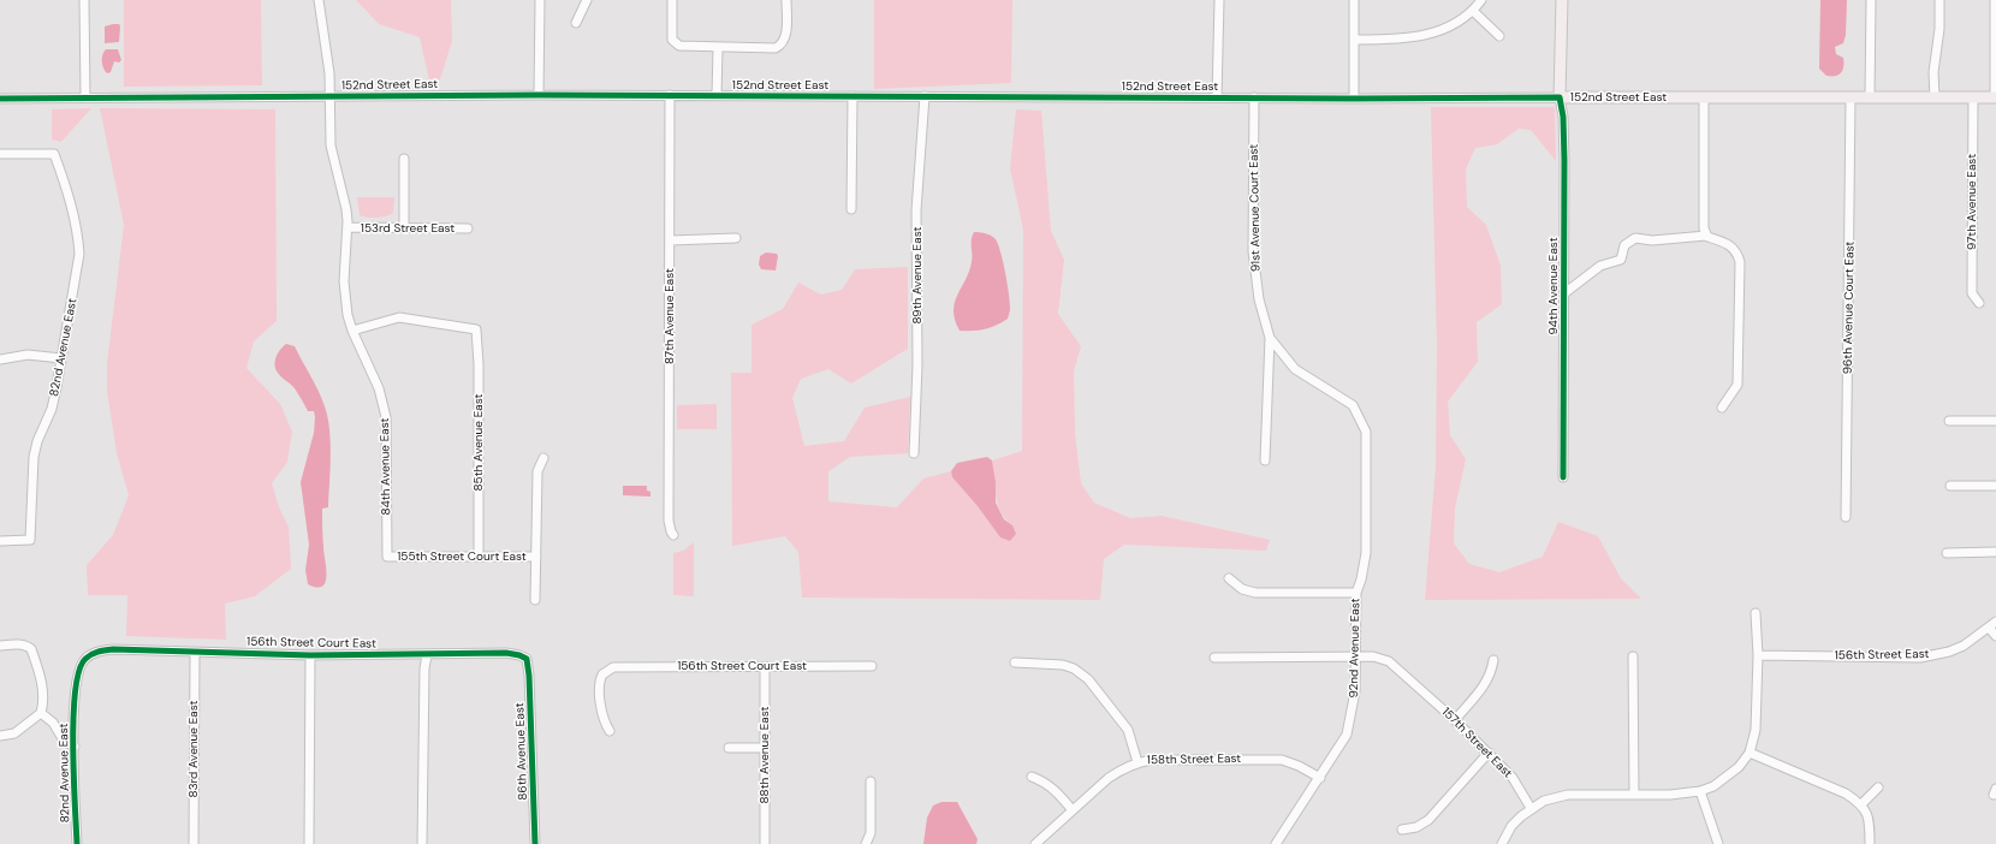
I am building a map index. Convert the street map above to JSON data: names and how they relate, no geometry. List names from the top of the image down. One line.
{"streets":{"main road":["152nd Street East","94th Avenue East"],"street":["97th Avenue East","91st Avenue Court East","153rd Street East","89th Avenue East","96th Avenue Court East","87th Avenue East","82nd Avenue East","85th Avenue East","84th Avenue East","155th Street Court East","156th Street Court East","92nd Avenue East","156th Street East","157th Street East","83rd Avenue East","86th Avenue East","88th Avenue East","158th Street East"]},"crossings":[["152nd Street East","97th Avenue East"],["152nd Street East","91st Avenue Court East"],["152nd Street East","89th Avenue East"],["152nd Street East","94th Avenue East"],["152nd Street East","96th Avenue Court East"],["152nd Street East","87th Avenue East"],["152nd Street East","84th Avenue East"],["91st Avenue Court East","92nd Avenue East"],["153rd Street East","84th Avenue East"],["82nd Avenue East","156th Street Court East"],["85th Avenue East","84th Avenue East"],["85th Avenue East","155th Street Court East"],["84th Avenue East","155th Street Court East"],["156th Street Court East","83rd Avenue East"],["156th Street Court East","86th Avenue East"],["156th Street Court East","88th Avenue East"],["92nd Avenue East","157th Street East"],["92nd Avenue East","158th Street East"]]}
